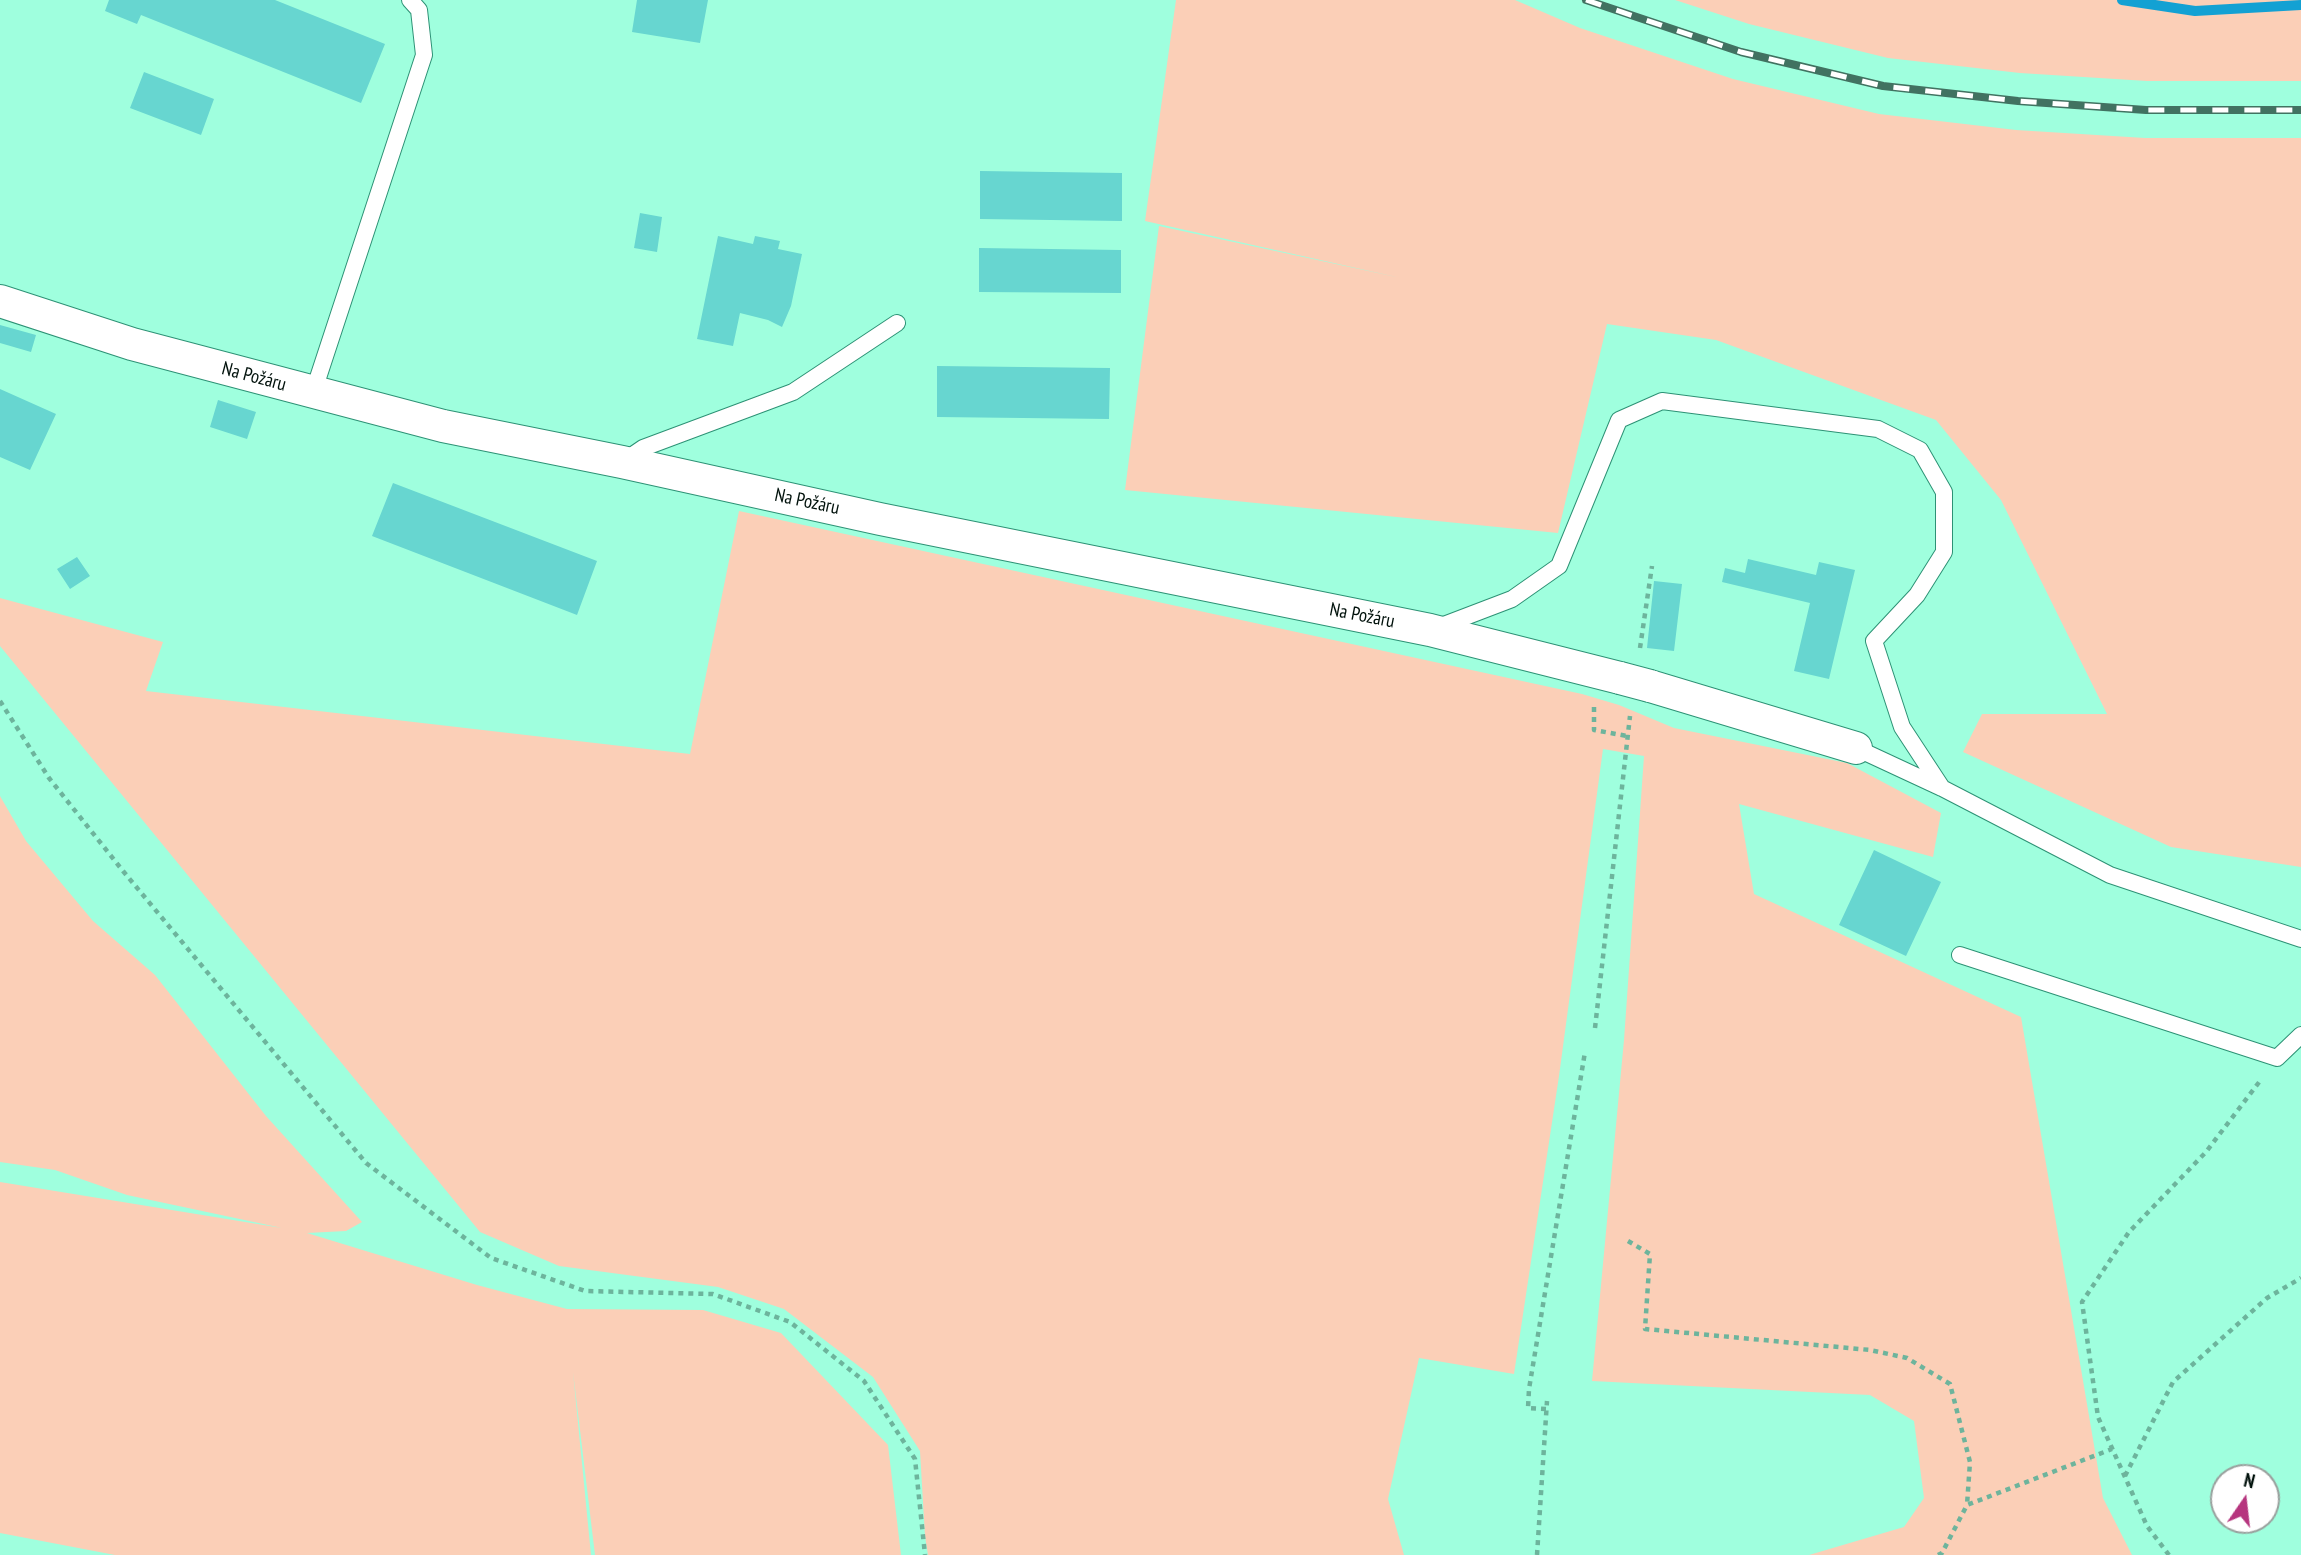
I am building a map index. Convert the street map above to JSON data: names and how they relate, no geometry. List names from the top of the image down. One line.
{"streets":{"street":["Na Požáru"]},"north":"top"}
